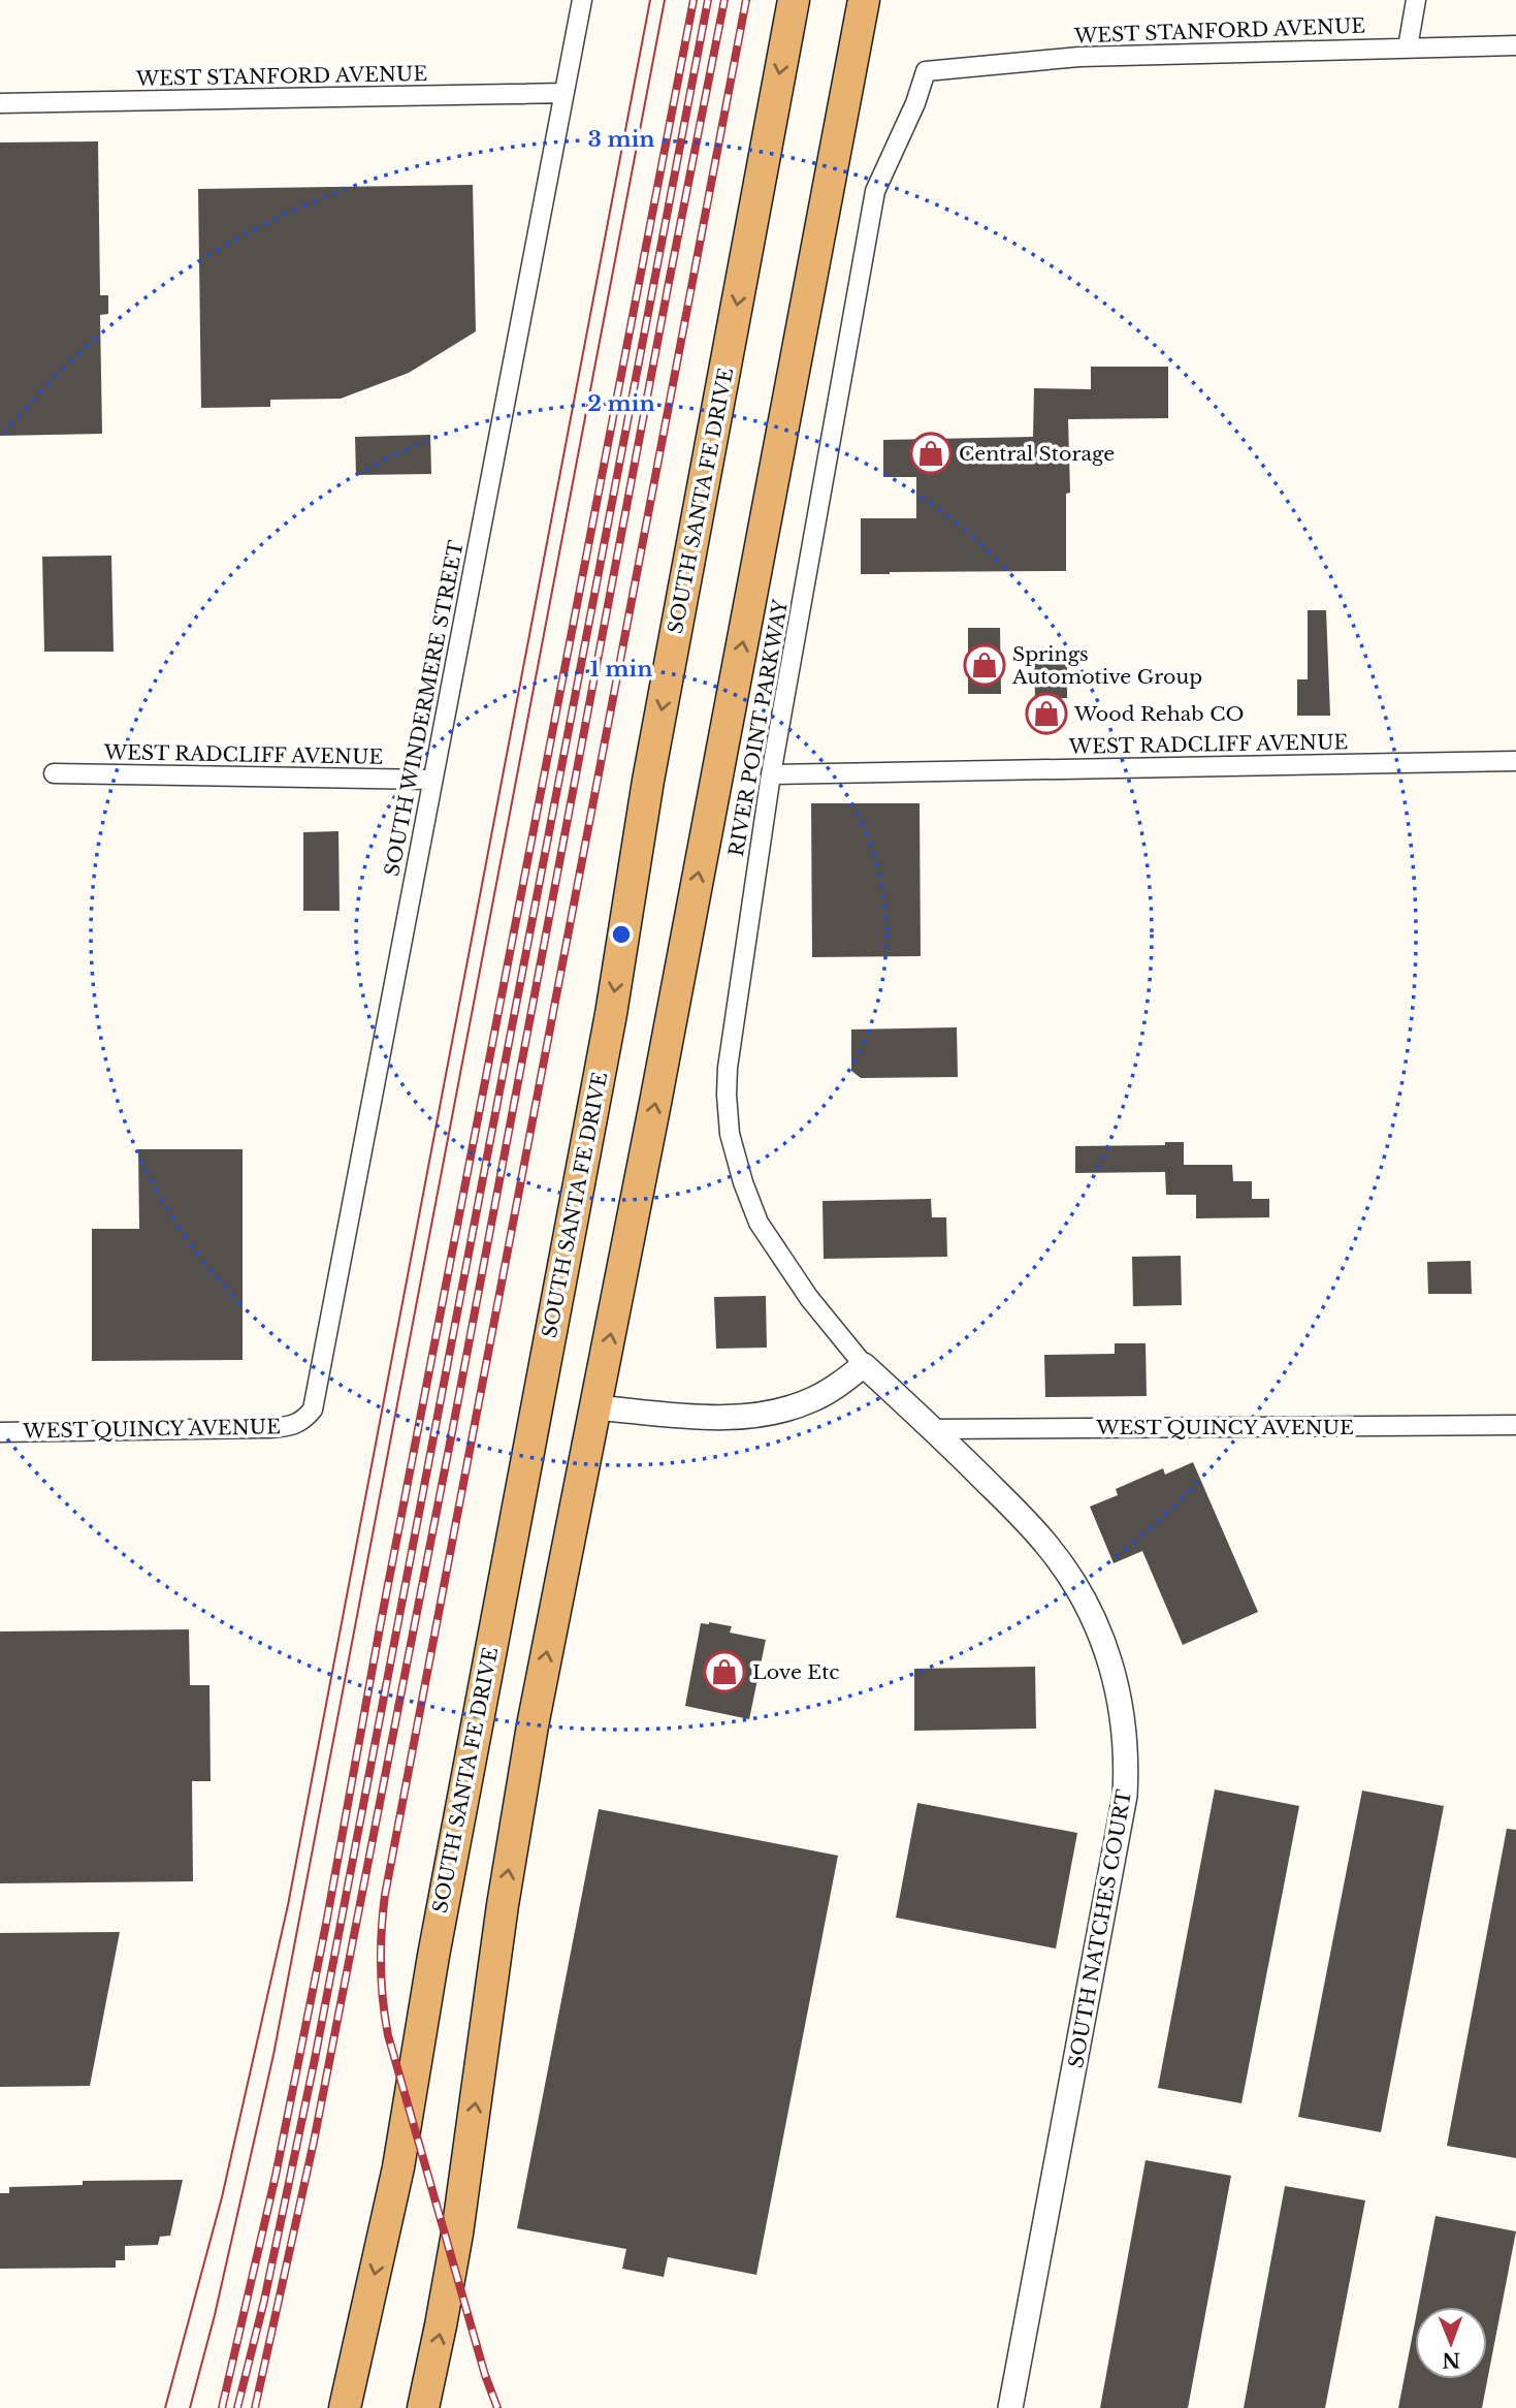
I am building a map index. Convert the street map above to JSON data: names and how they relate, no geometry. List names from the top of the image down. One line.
{"streets":{"highway":["SOUTH SANTA FE DRIVE"],"street":["WEST STANFORD AVENUE","SOUTH WINDERMERE STREET","RIVER POINT PARKWAY","WEST RADCLIFF AVENUE","WEST QUINCY AVENUE","SOUTH NATCHES COURT"]},"crossings":[["WEST STANFORD AVENUE","SOUTH WINDERMERE STREET"],["WEST STANFORD AVENUE","RIVER POINT PARKWAY"],["SOUTH WINDERMERE STREET","WEST RADCLIFF AVENUE"],["SOUTH WINDERMERE STREET","WEST QUINCY AVENUE"],["RIVER POINT PARKWAY","WEST RADCLIFF AVENUE"],["RIVER POINT PARKWAY","SOUTH NATCHES COURT"],["WEST QUINCY AVENUE","SOUTH NATCHES COURT"]],"places":{"shop":["Central Storage","Springs Automotive Group","Wood Rehab CO","Love Etc"]},"north":"bottom","rings":["3 min","2 min","1 min"]}
